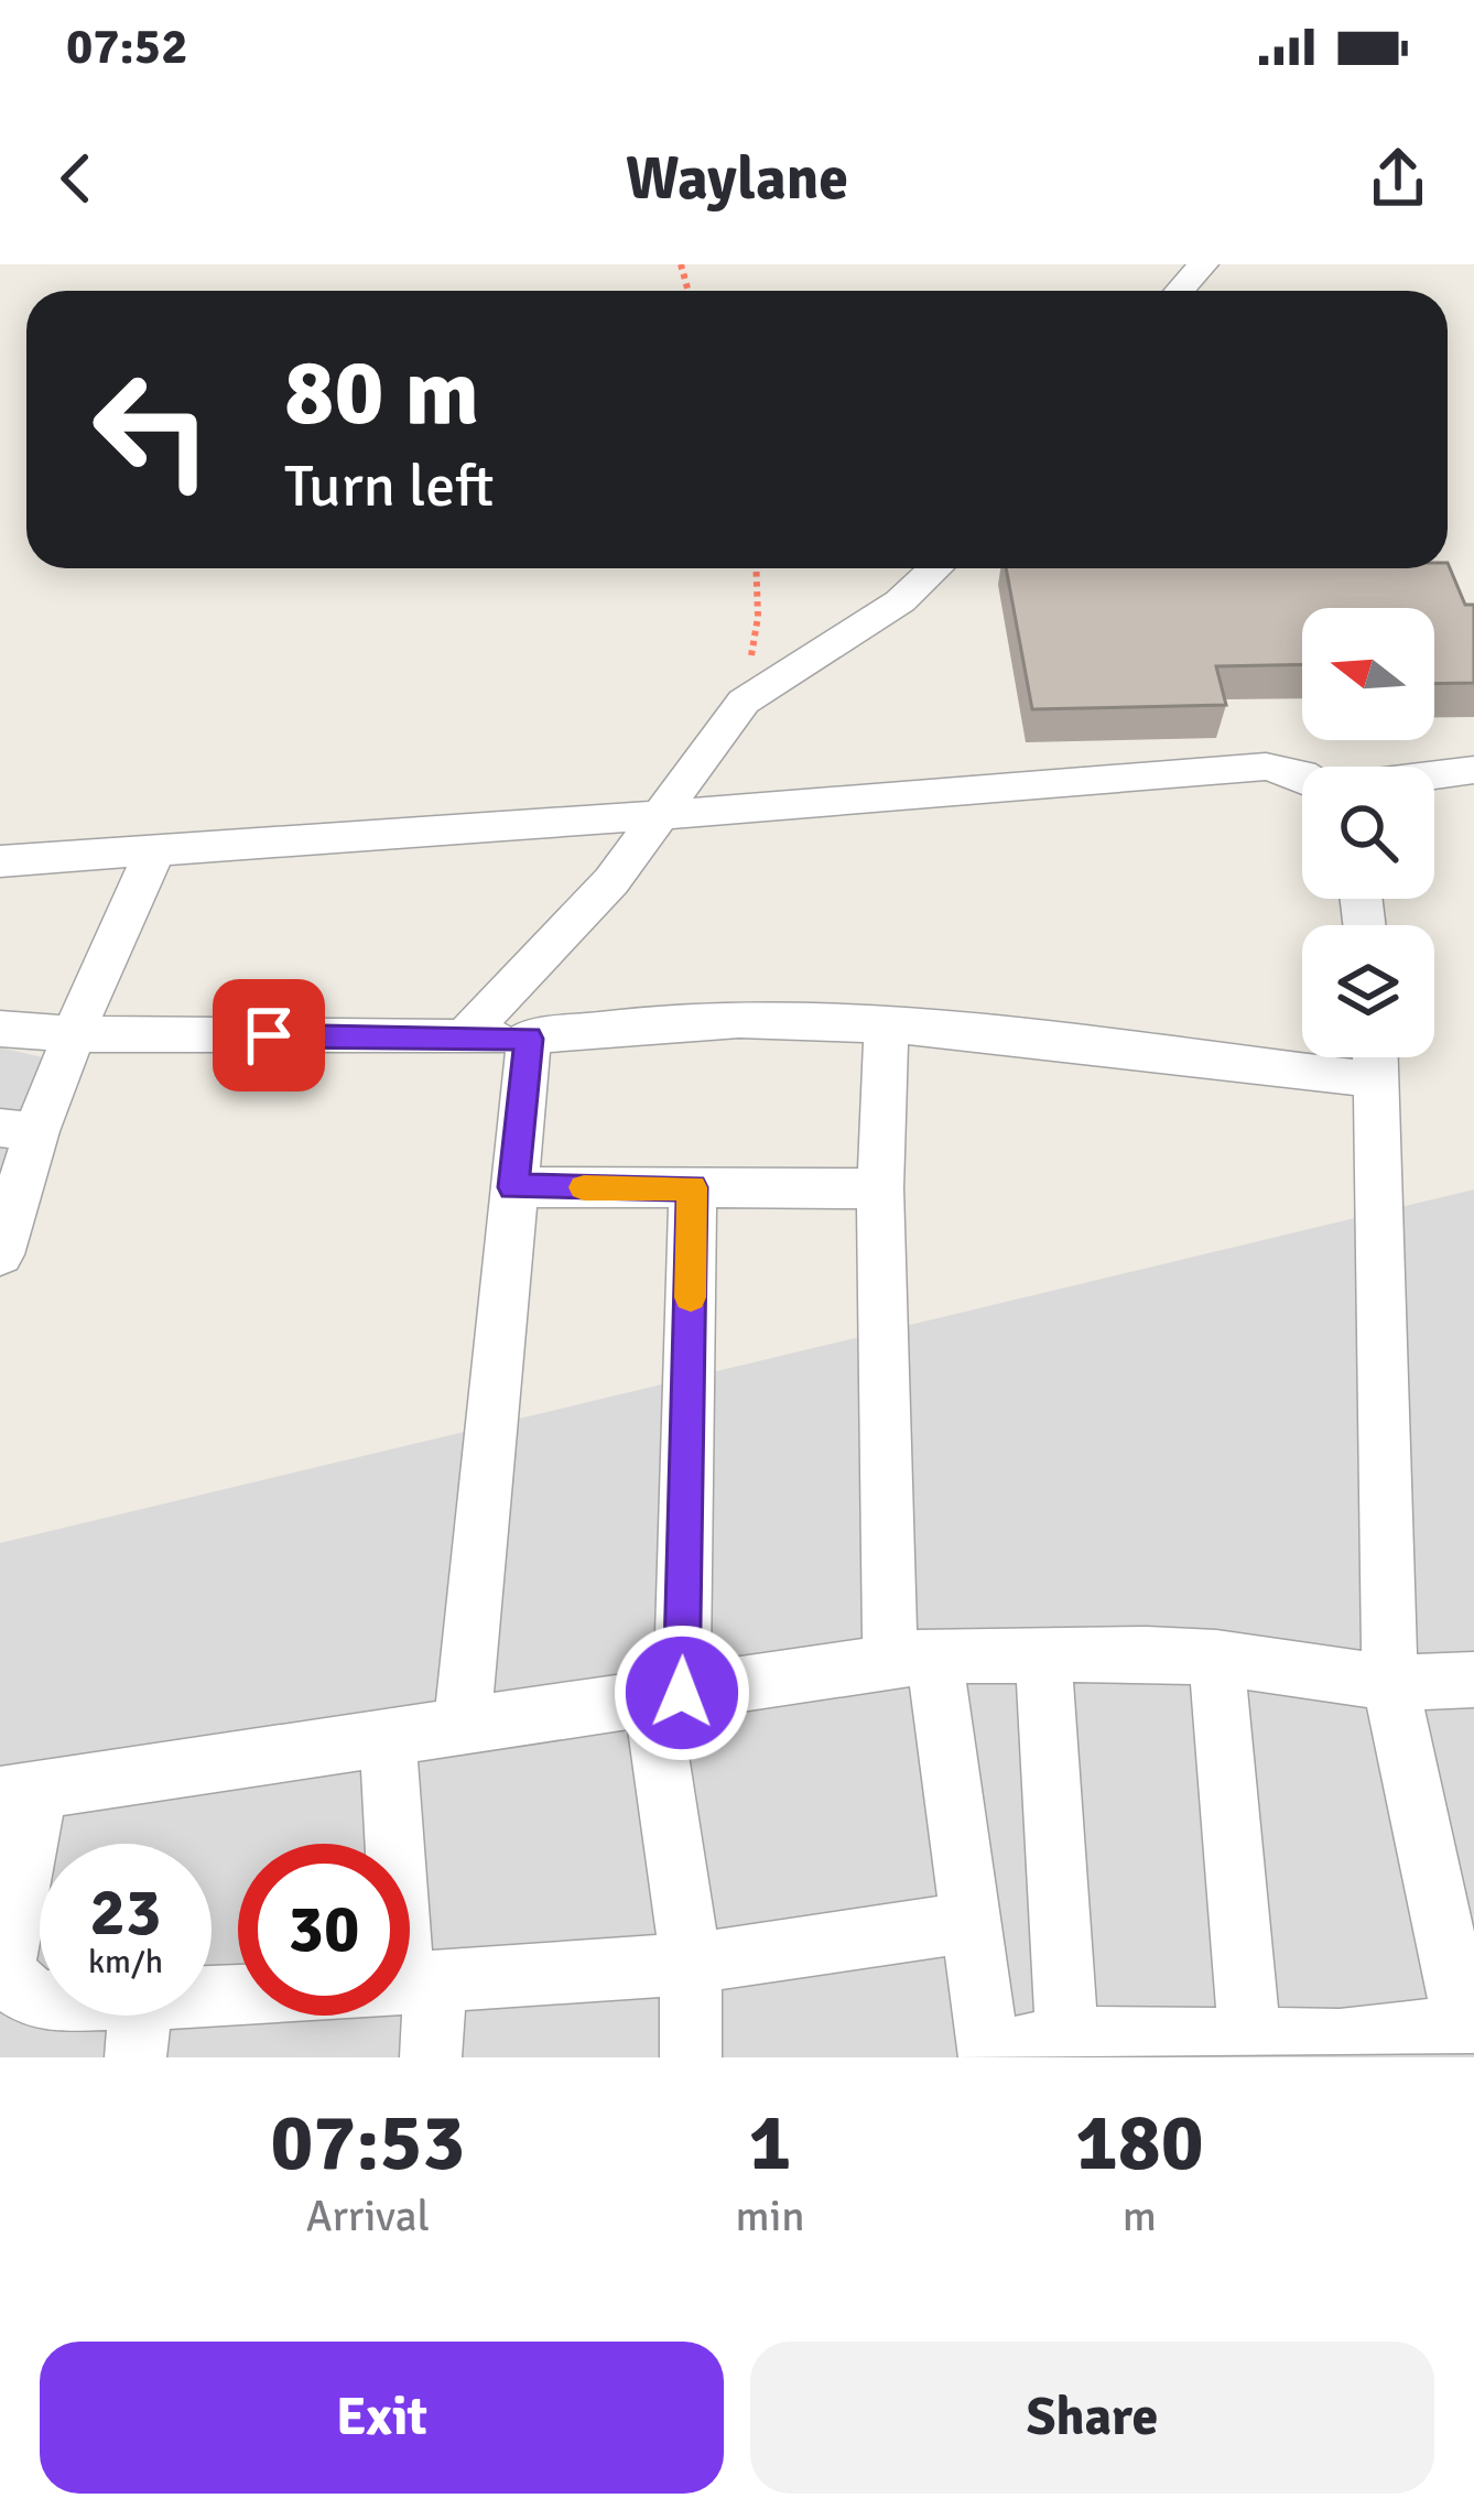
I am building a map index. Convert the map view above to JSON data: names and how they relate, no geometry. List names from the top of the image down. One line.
{"north":"left","page":{"status":"07:52","header":"Waylane","turn":["80 m","Turn left"],"speed":"23 km/h","limit":"30","eta":["07:53","Arrival","1","min","180","m"],"buttons":["Exit","Share"]}}
